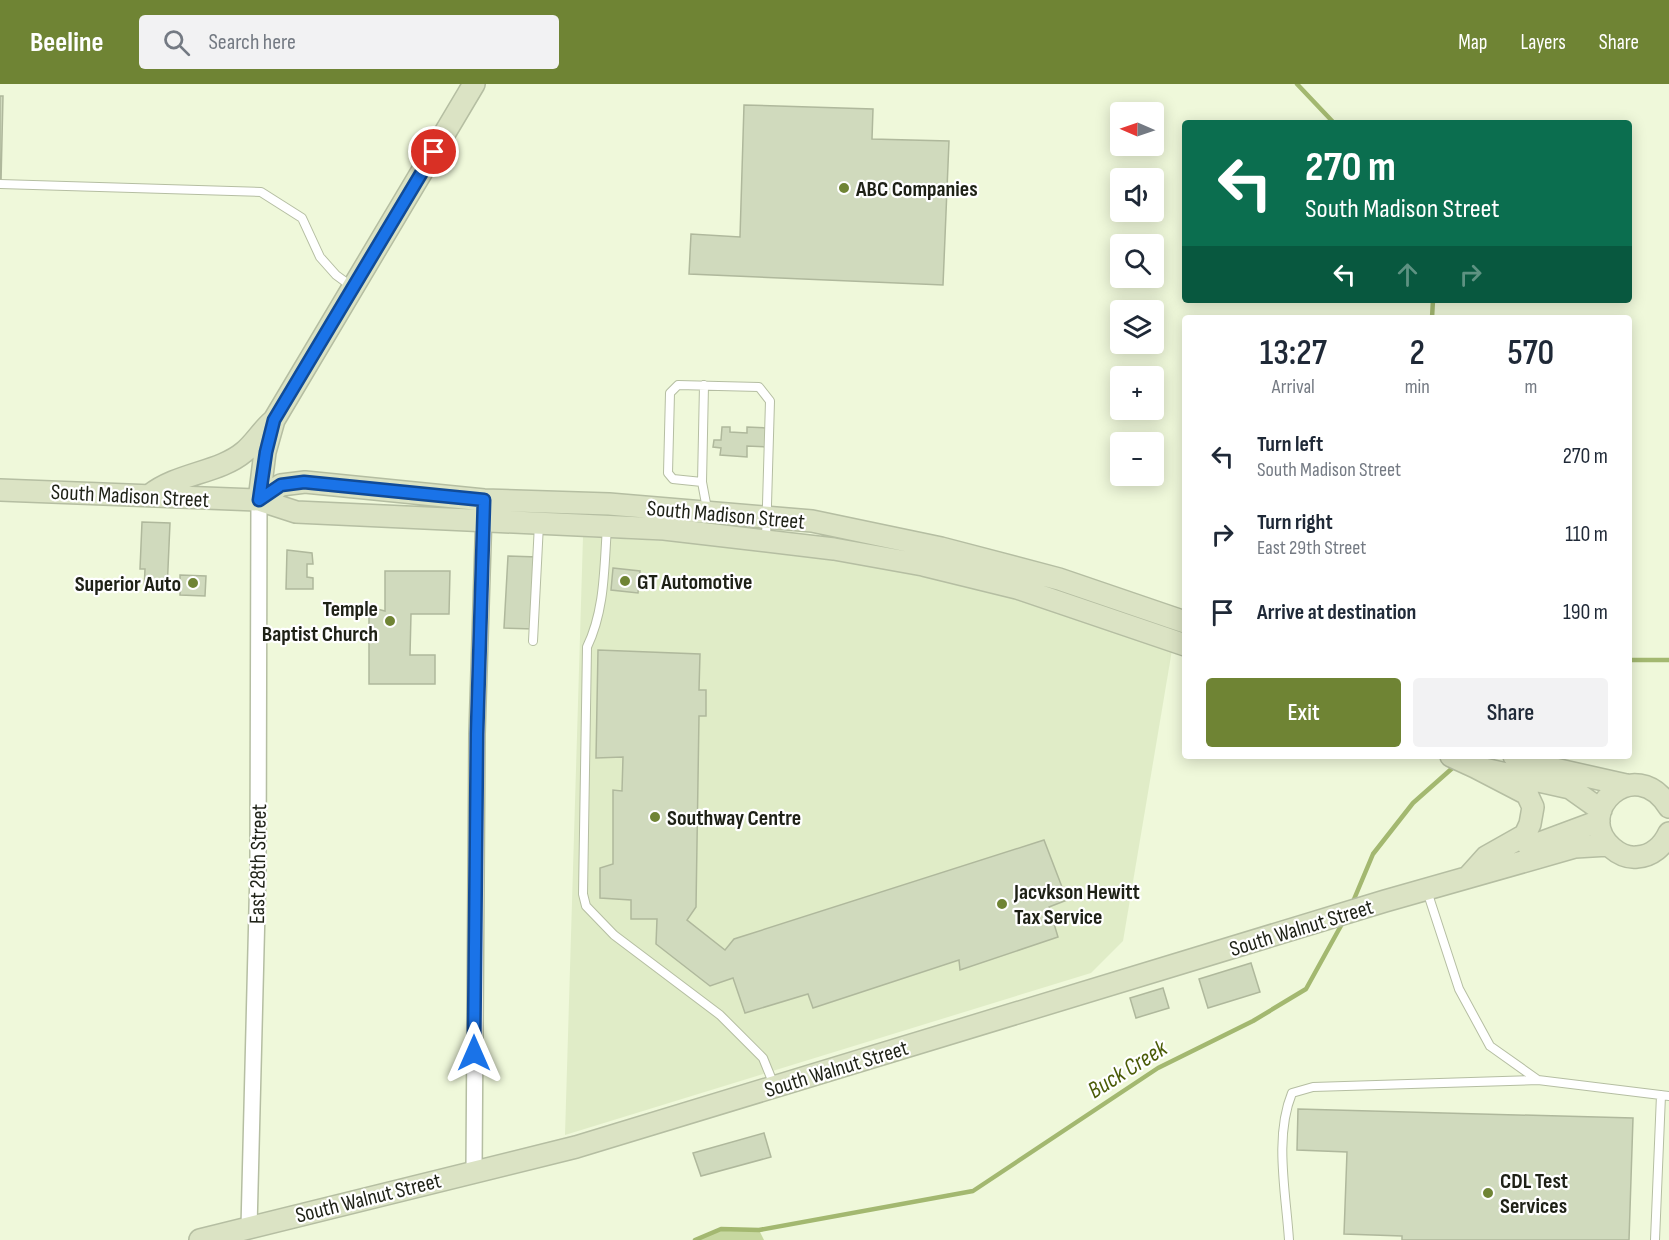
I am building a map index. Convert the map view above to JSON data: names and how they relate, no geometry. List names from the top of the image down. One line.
{"streets":{"main road":["South Madison Street","South Walnut Street"],"street":["East 28th Street"]},"crossings":[["South Madison Street","East 28th Street"],["East 28th Street","South Walnut Street"]],"water":["Buck Creek"],"places":["ABC Companies","GT Automotive","Superior Auto","Temple Baptist Church","Southway Centre","Jacvkson Hewitt Tax Service","CDL Test Services"],"north":"left","page":{"header":"Beeline","search":"Search here","nav":["Map","Layers","Share"],"map_buttons":["+","−"],"turn":["270 m","South Madison Street"],"eta":["13:27","Arrival","2","min","570","m"],"list":[{"name":"Turn left","note":"South Madison Street","value":"270 m"},{"name":"Turn right","note":"East 29th Street","value":"110 m"},{"name":"Arrive at destination","value":"190 m"}],"buttons":["Exit","Share"]}}
